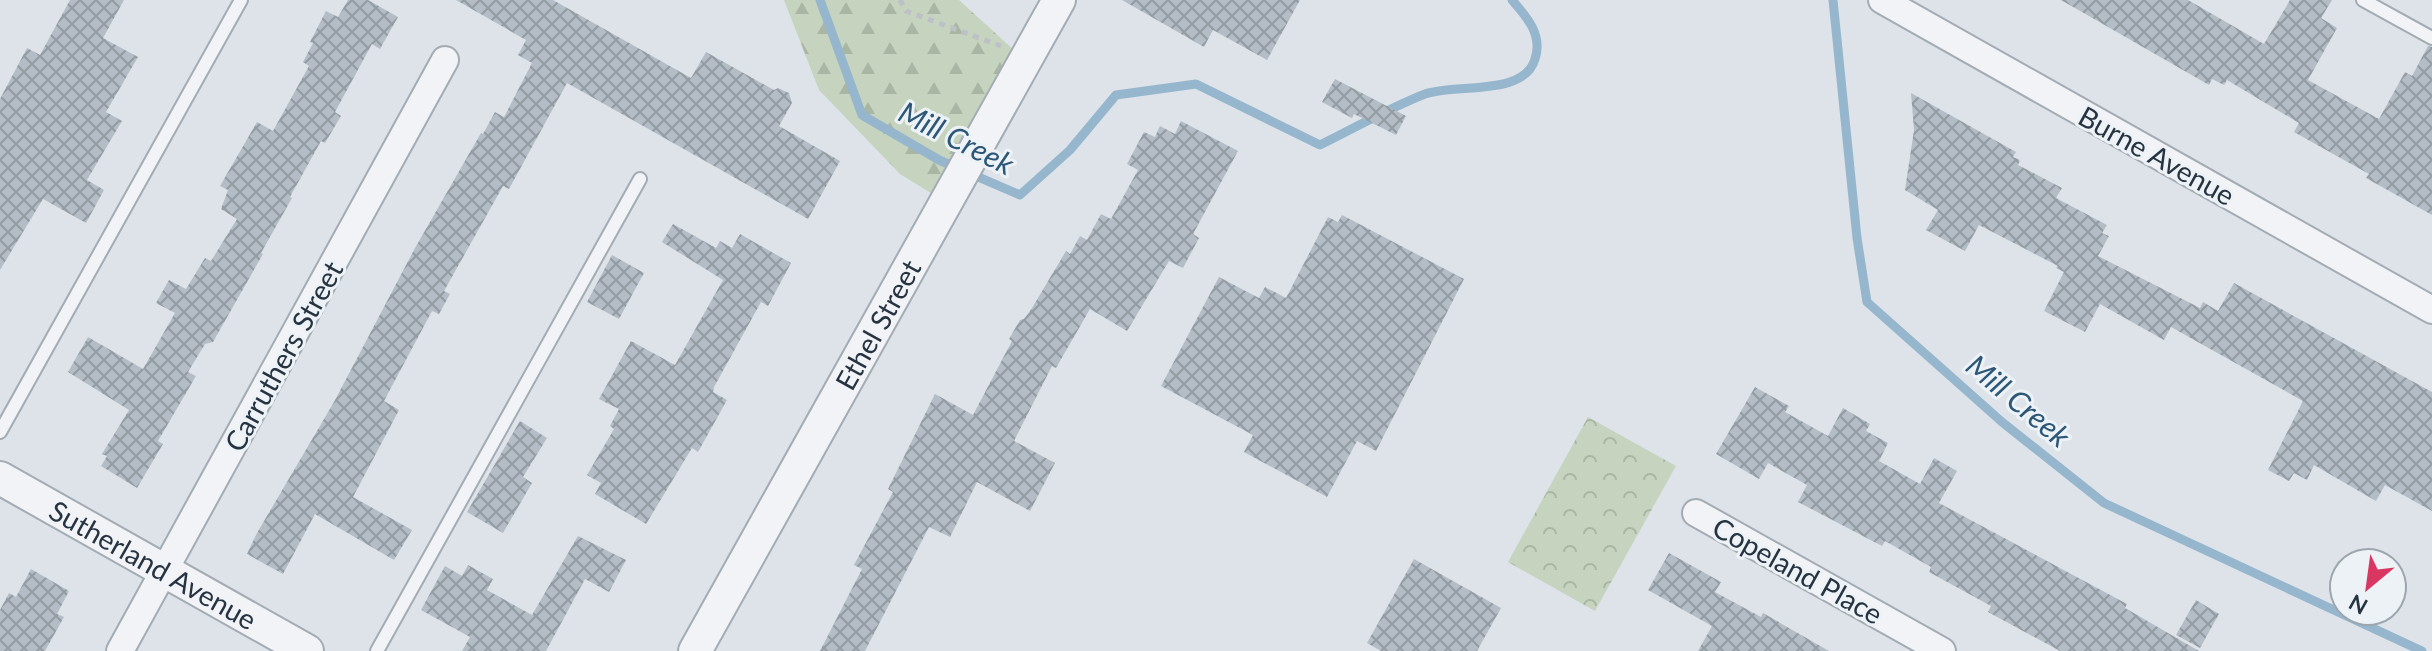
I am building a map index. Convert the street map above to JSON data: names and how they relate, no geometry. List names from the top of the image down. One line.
{"streets":{"street":["Burne Avenue","Ethel Street","Carruthers Street","Sutherland Avenue","Copeland Place"]},"crossings":[["Carruthers Street","Sutherland Avenue"]],"water":["Mill Creek"],"north":"bottom left"}
